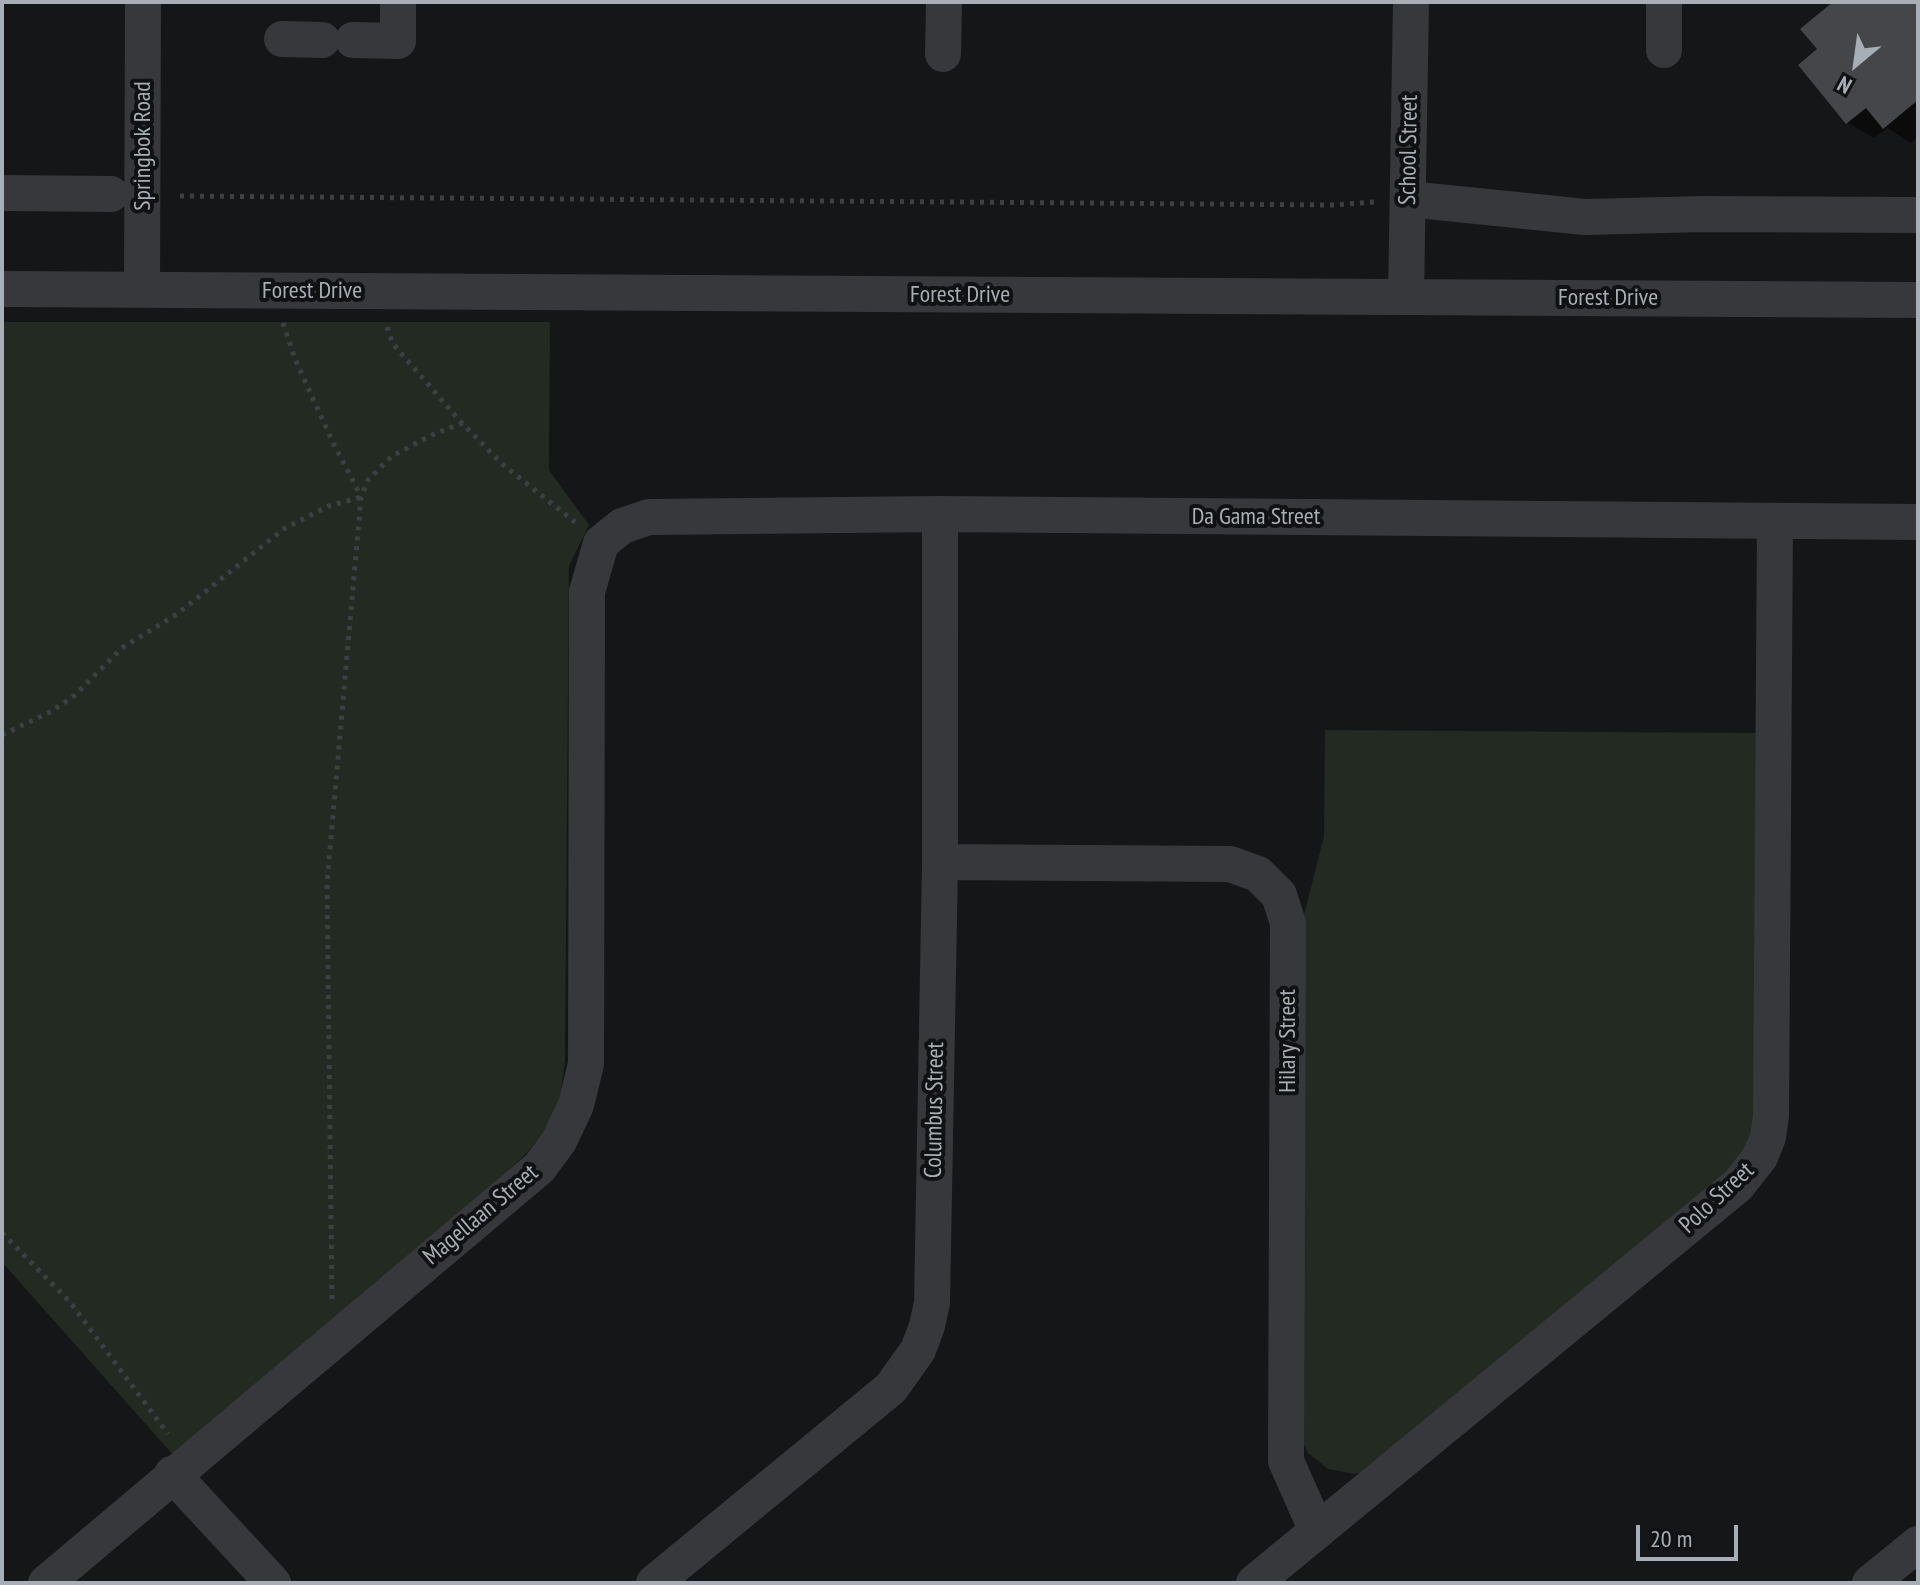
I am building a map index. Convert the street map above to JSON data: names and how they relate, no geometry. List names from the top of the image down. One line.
{"streets":{"street":["Springbok Road","School Street","Forest Drive","Da Gama Street","Hilary Street","Columbus Street","Polo Street","Magellaan Street"]},"crossings":[["Springbok Road","Forest Drive"],["School Street","Forest Drive"],["Da Gama Street","Columbus Street"],["Da Gama Street","Polo Street"],["Da Gama Street","Magellaan Street"],["Hilary Street","Columbus Street"],["Hilary Street","Polo Street"]],"scale_bar":"20 m","north":"bottom left"}
